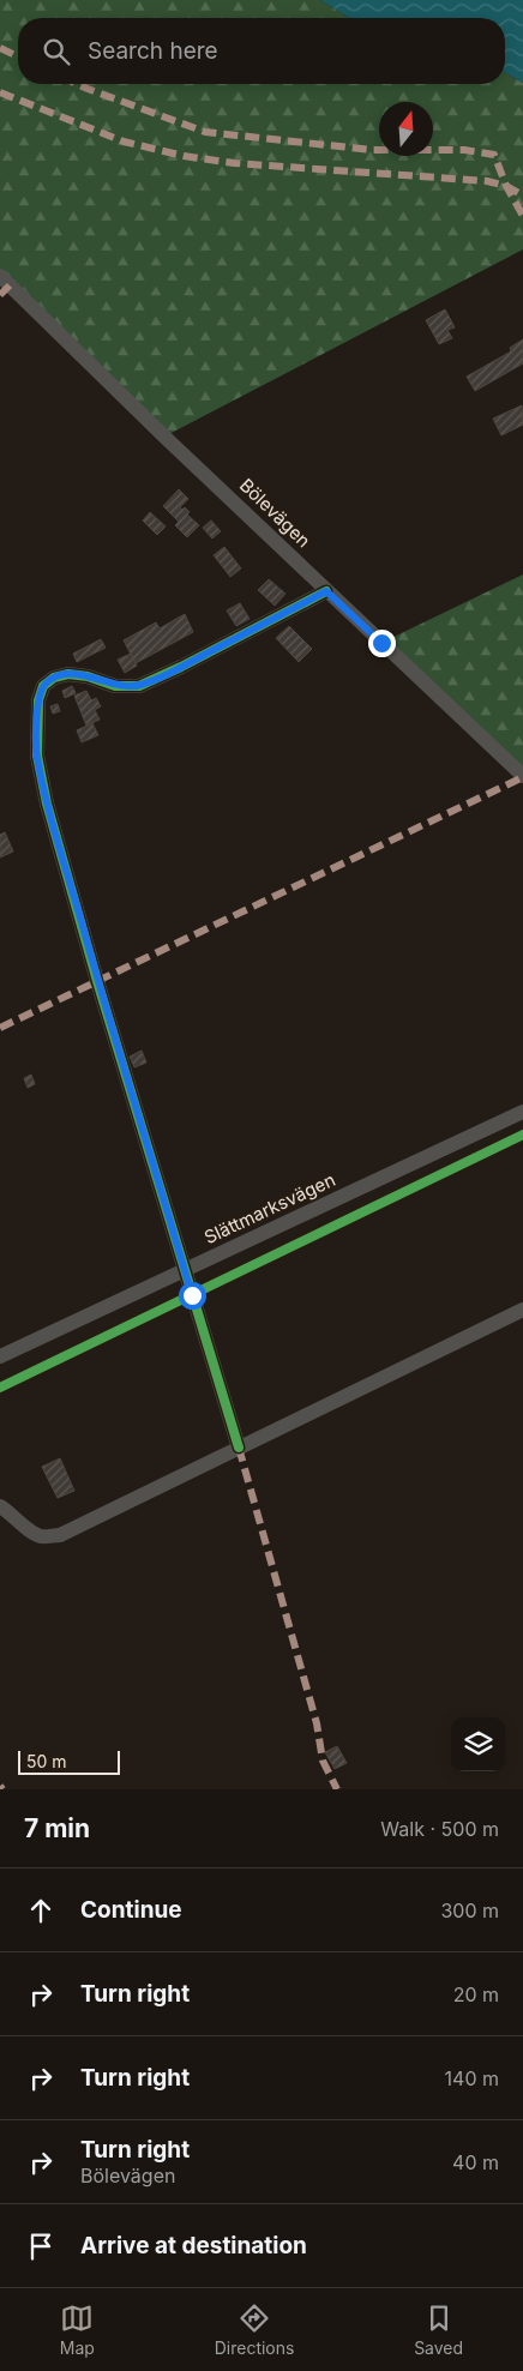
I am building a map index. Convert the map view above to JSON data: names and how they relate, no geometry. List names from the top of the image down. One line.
{"streets":{"street":["Bölevägen","Slättmarksvägen"]},"scale_bar":"50 m","north":"top","page":{"search":"Search here","scale":"50 m","heading":["7 min","Walk · 500 m"],"list":[["Continue","300 m"],["Turn right","20 m"],["Turn right","140 m"],["Turn right","Bölevägen","40 m"],"Arrive at destination"],"nav":["Map","Directions","Saved"]}}
